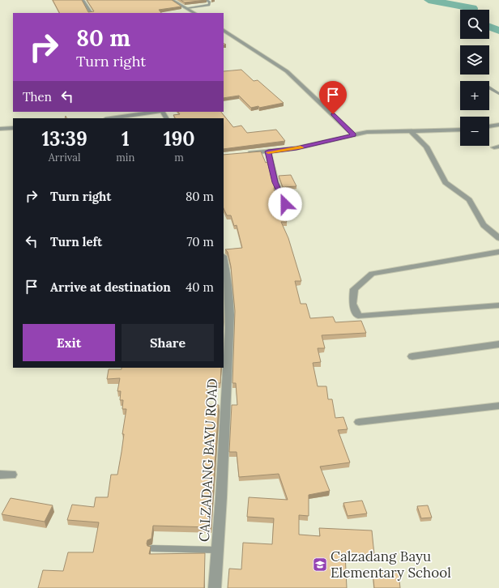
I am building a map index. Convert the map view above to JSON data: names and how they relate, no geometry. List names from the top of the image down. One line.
{"streets":{"street":["CALZADANG BAYU ROAD"]},"places":{"school or university":["Calzadang Bayu Elementary School"]},"page":{"map_buttons":["+","−"],"turn":["80 m","Turn right"],"then":"Then","eta":["13:39","Arrival","1","min","190","m"],"list":[{"name":"Turn right","value":"80 m"},{"name":"Turn left","value":"70 m"},{"name":"Arrive at destination","value":"40 m"}],"buttons":["Exit","Share"]}}
